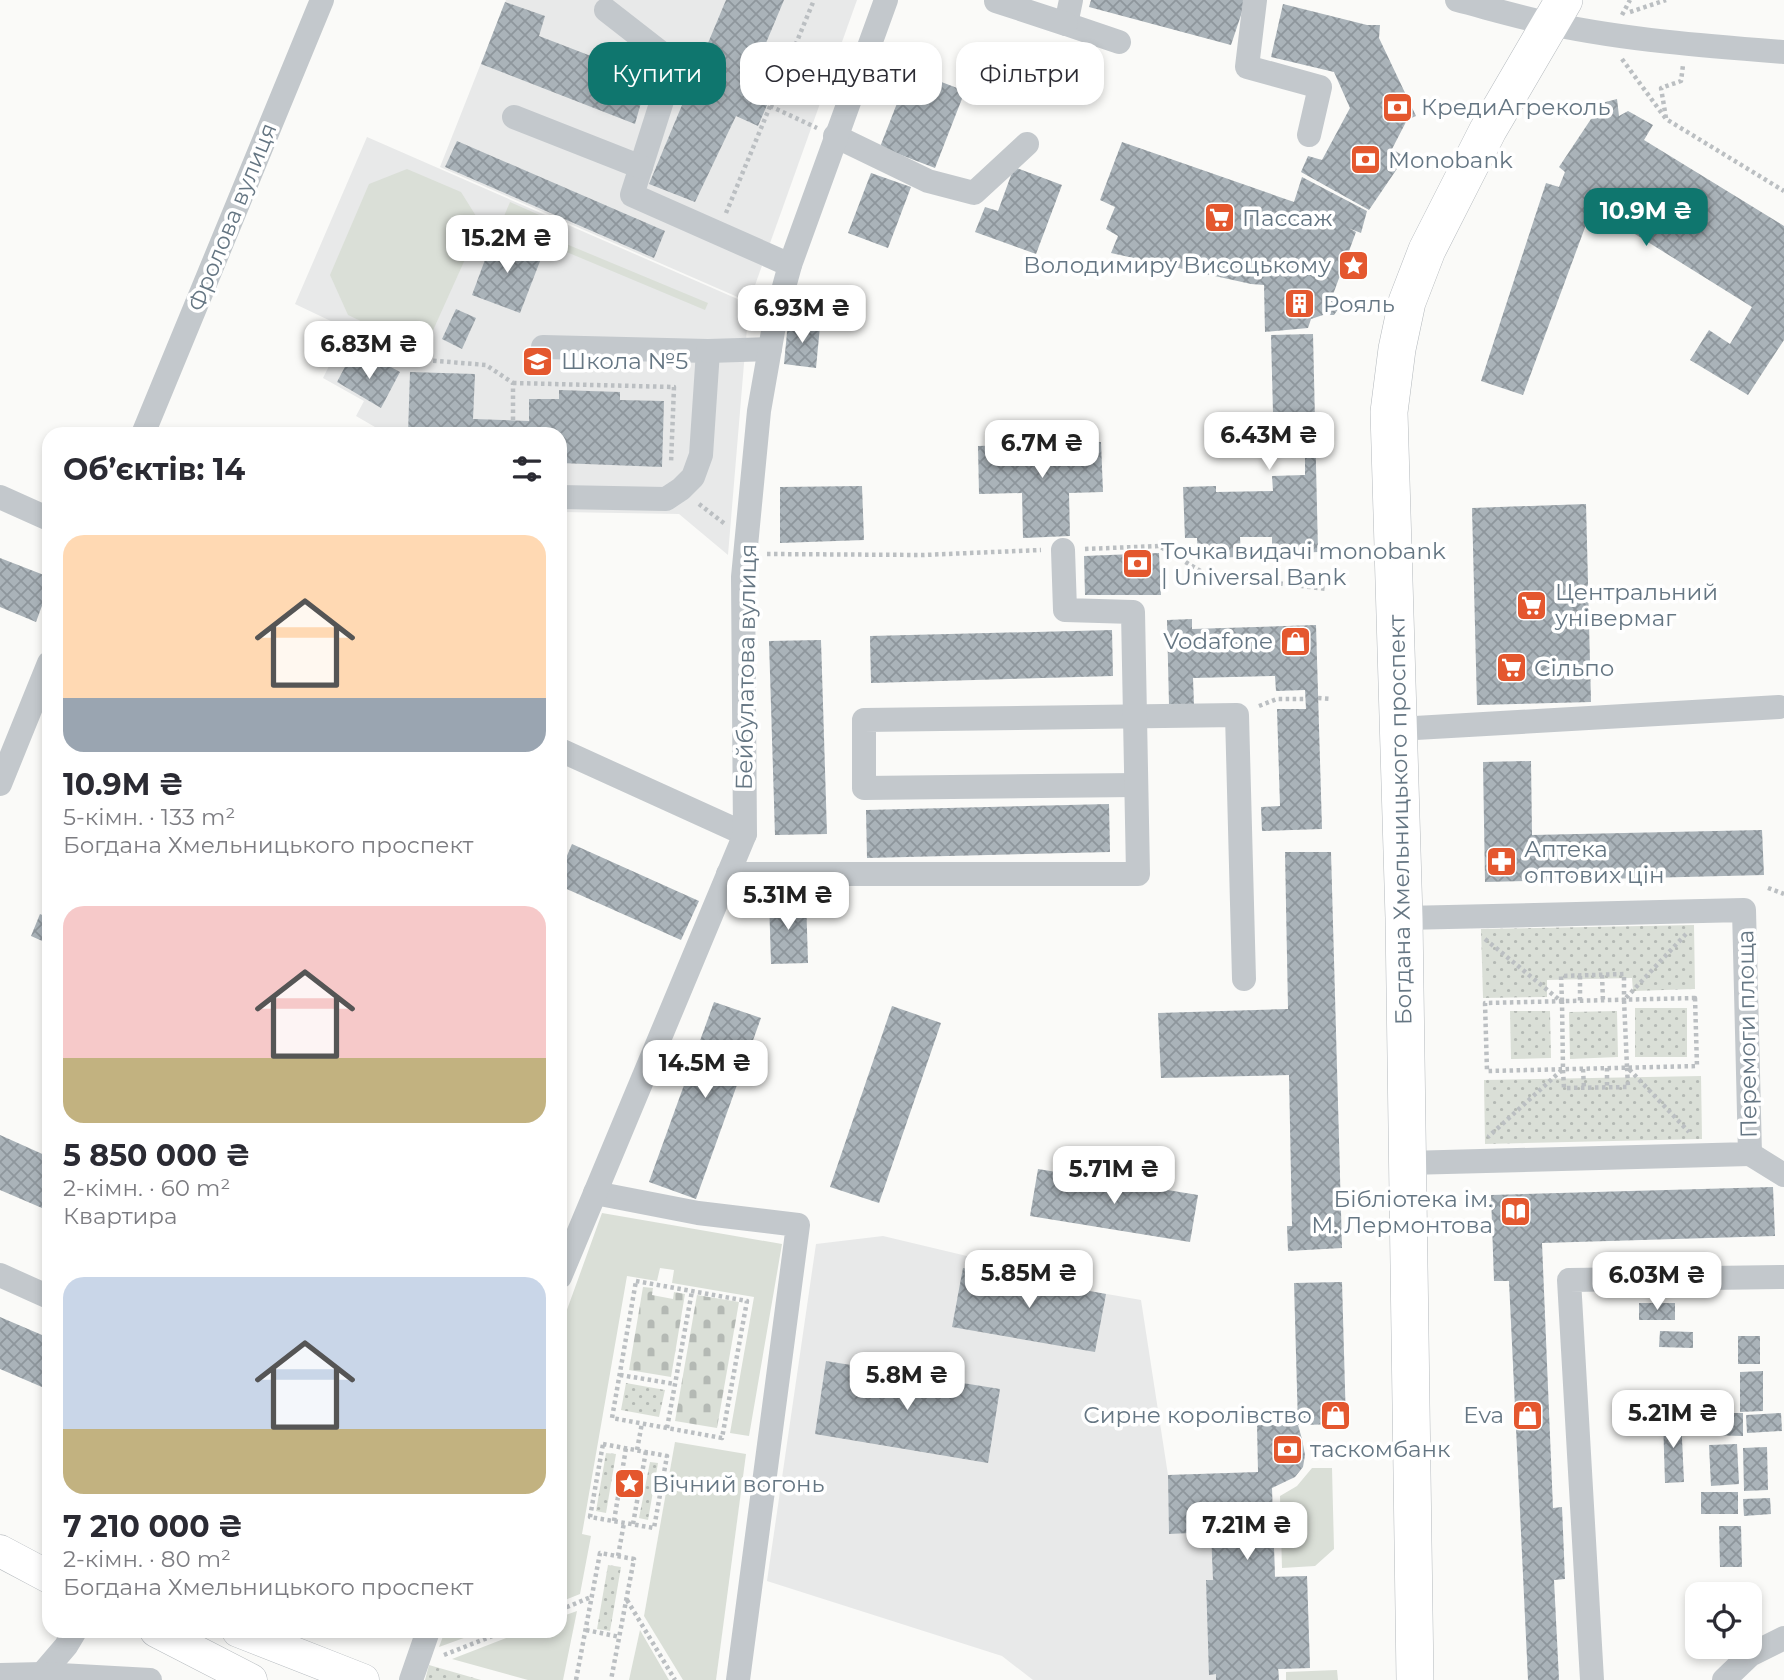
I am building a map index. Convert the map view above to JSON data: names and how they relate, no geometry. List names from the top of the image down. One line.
{"streets":{"highway":["Богдана Хмельницького проспект"],"street":["Фролова вулиця","Бейбулатова вулиця","Перемоги площа"]},"crossings":[["Богдана Хмельницького проспект","Перемоги площа"]],"places":{"bank":["КредиАгреколь","Monobank","Точка видачі monobank | Universal Bank","таскомбанк"],"supermarket":["Пассаж","Центральний універмаг","Сільпо"],"place":["Володимиру Висоцькому","Вічний вогонь"],"building":["Рояль"],"school or university":["Школа №5"],"shop":["Vodafone","Сирне королівство","Eva"],"pharmacy":["Аптека оптових цін"],"library":["Бібліотека ім. М. Лермонтова"]},"page":{"chip":["Купити","Орендувати","Фільтри"],"price":["10.9M ₴","15.2M ₴","6.93M ₴","6.83M ₴","6.43M ₴","6.7M ₴","5.31M ₴","14.5M ₴","5.71M ₴","5.85M ₴","6.03M ₴","5.8M ₴","5.21M ₴","7.21M ₴"],"heading":"Об’єктів: 14","list":[{"name":"10.9M ₴","note":"5-кімн. · 133 m² · Богдана Хмельницького проспект"},{"name":"5 850 000 ₴","note":"2-кімн. · 60 m² · Квартира"},{"name":"7 210 000 ₴","note":"2-кімн. · 80 m² · Богдана Хмельницького проспект"}]}}
